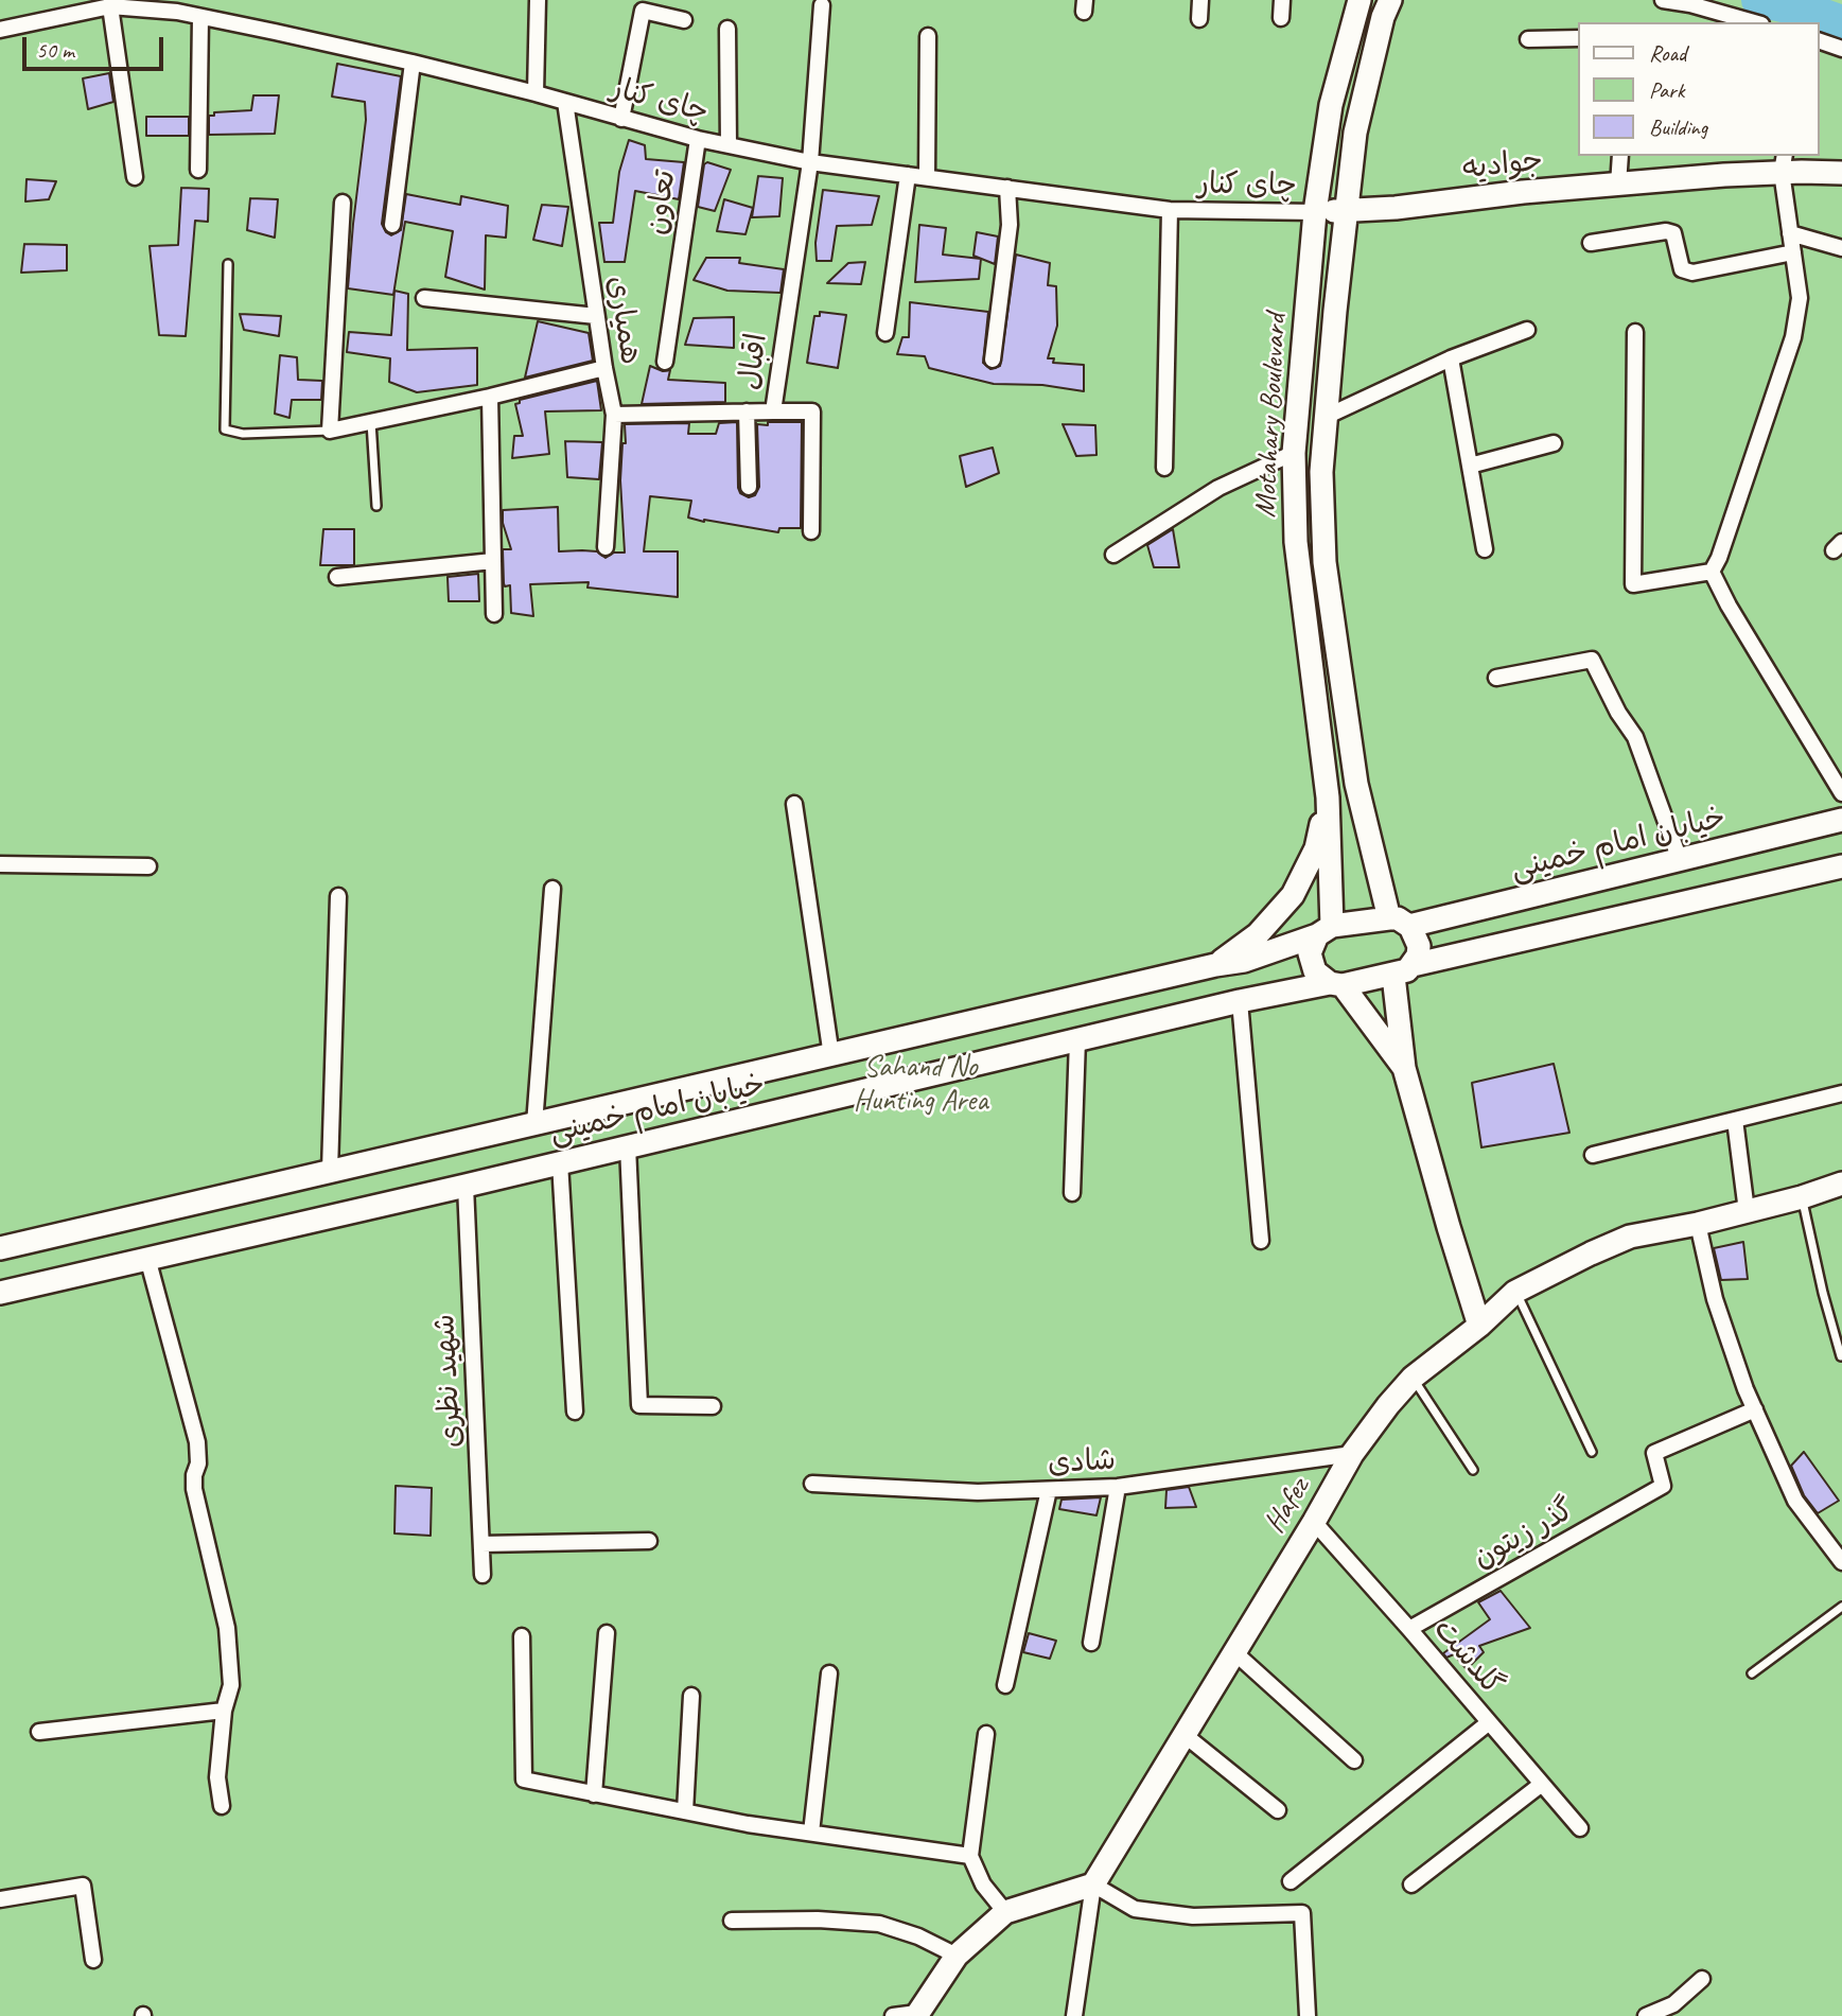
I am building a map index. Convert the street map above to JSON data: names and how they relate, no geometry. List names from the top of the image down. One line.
{"streets":{"main road":["جوادیه","Motahary Boulevard","خیابان امام خمینی","Hafez"],"street":["چای کنار","تعاون","همیاری","اقبال","شهید نظری","شادی","گذر زیتون","گلدشت"]},"crossings":[["چای کنار","جوادیه"],["چای کنار","تعاون"],["چای کنار","همیاری"],["چای کنار","اقبال"],["چای کنار","Motahary Boulevard"],["جوادیه","Motahary Boulevard"],["همیاری","اقبال"],["Motahary Boulevard","خیابان امام خمینی"],["خیابان امام خمینی","شهید نظری"],["شادی","Hafez"],["Hafez","گلدشت"],["گذر زیتون","گلدشت"]],"parks":["Sahand No Hunting Area"],"legend":["Road","Park","Building"],"scale_bar":"50 m"}
